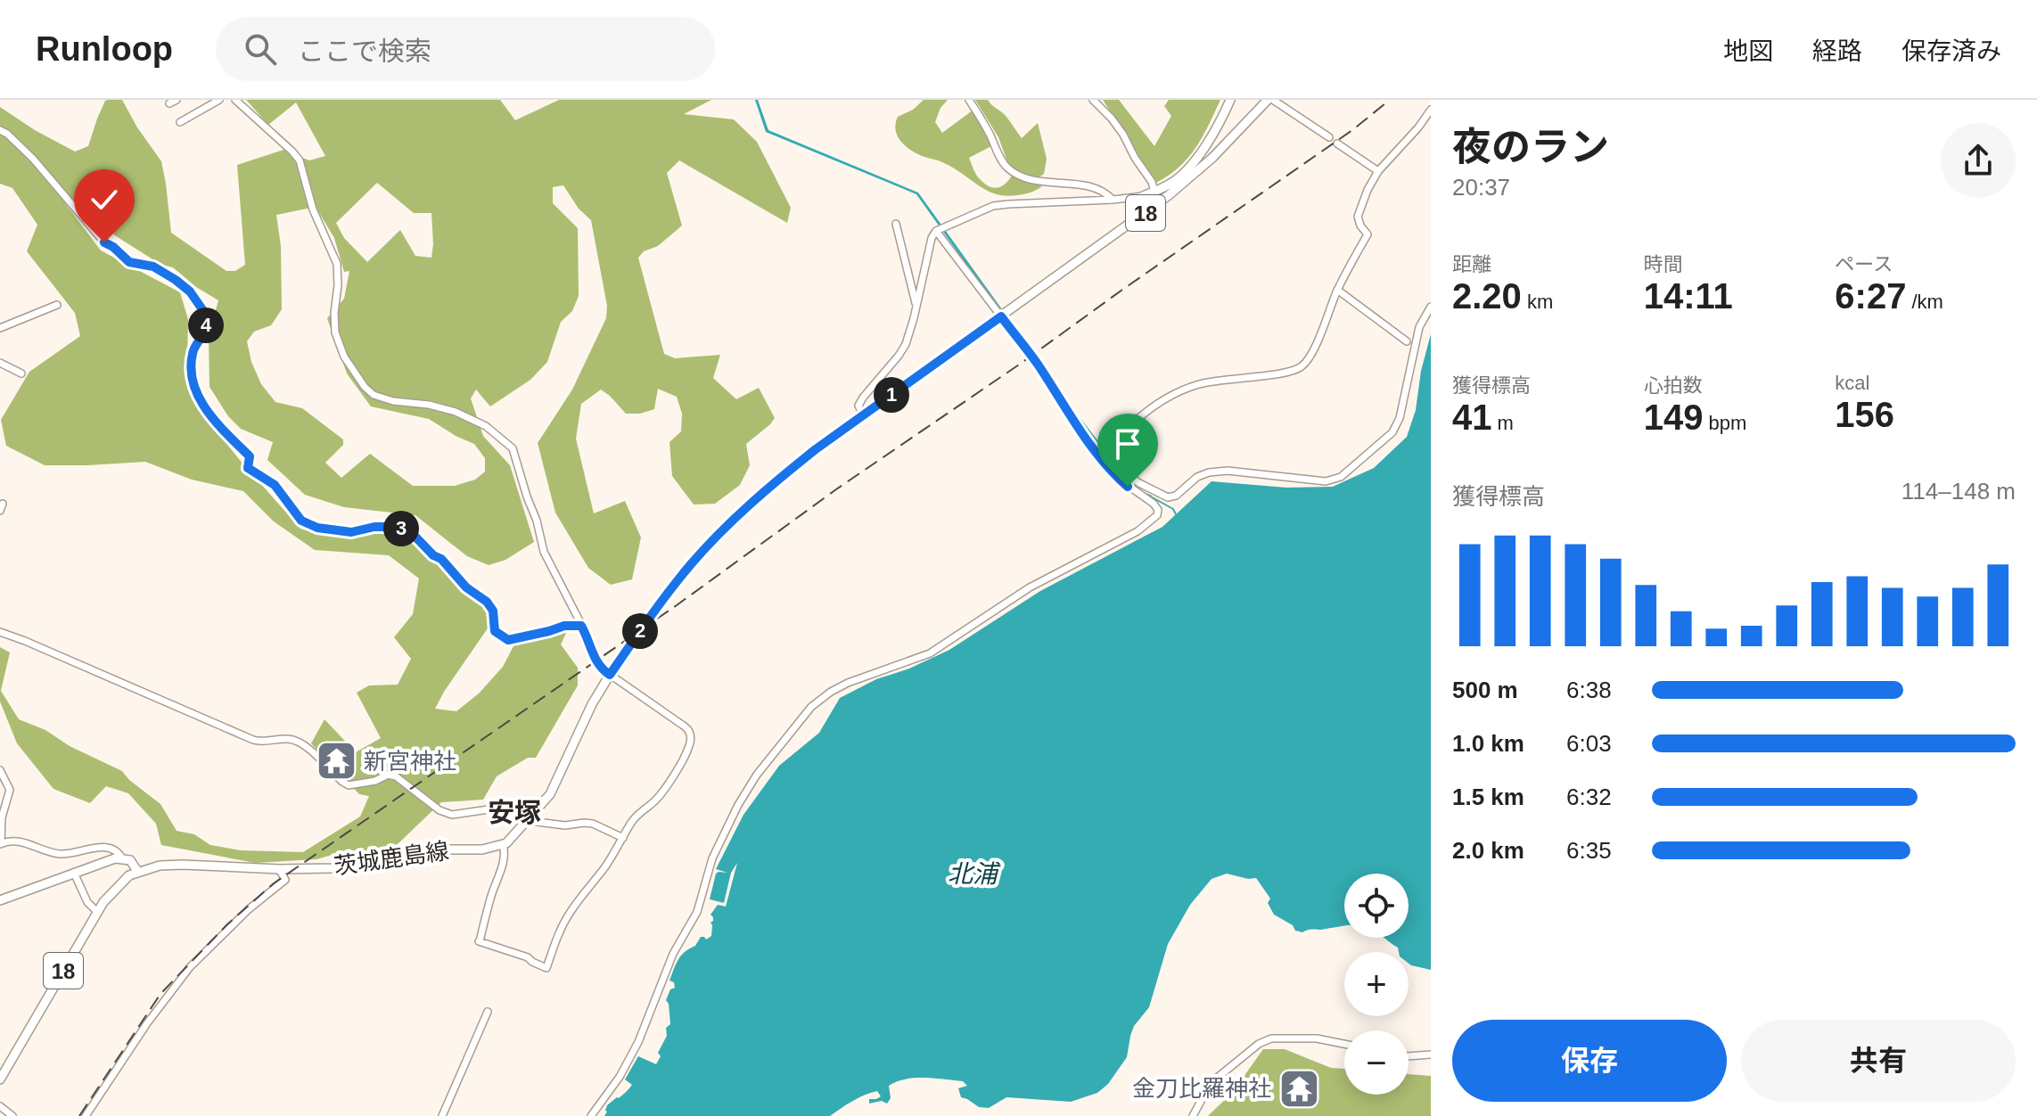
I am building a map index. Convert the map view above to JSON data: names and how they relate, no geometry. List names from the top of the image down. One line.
{"streets":{"main road":["18","茨城鹿島線"]},"crossings":[["18","茨城鹿島線"]],"districts":["安塚"],"water":["北浦"],"places":{"temple":["新宮神社","金刀比羅神社"]},"page":{"header":"Runloop","search":"ここで検索","nav":["地図","経路","保存済み"],"heading":["夜のラン","20:37"],"stats":[["距離","2.20 km"],["時間","14:11"],["ペース","6:27 /km"],["獲得標高","41 m"],["心拍数","149 bpm"],["kcal","156"]],"pins":["4","1","3","2"],"chart":["獲得標高","114–148 m"],"list":[{"name":"500 m","note":"6:38"},{"name":"1.0 km","note":"6:03"},{"name":"1.5 km","note":"6:32"},{"name":"2.0 km","note":"6:35"}],"map_buttons":["+","−"],"buttons":["保存","共有"]}}
